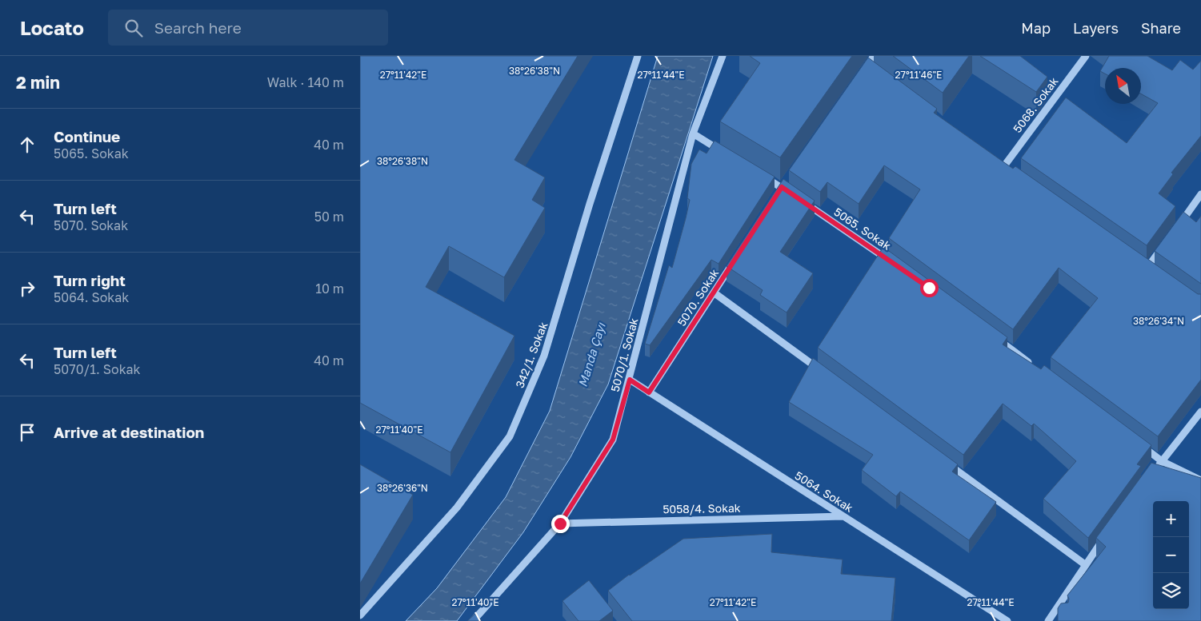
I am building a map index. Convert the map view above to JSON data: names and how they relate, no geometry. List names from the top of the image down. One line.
{"streets":{"street":["5068. Sokak","5065. Sokak","5070. Sokak","342/1. Sokak","5070/1. Sokak","5064. Sokak","5058/4. Sokak"]},"crossings":[["5070. Sokak","5064. Sokak"],["5070/1. Sokak","5064. Sokak"],["5070/1. Sokak","5058/4. Sokak"],["5064. Sokak","5058/4. Sokak"]],"water":["Manda Çayı"],"north":"top left","page":{"header":"Locato","search":"Search here","nav":["Map","Layers","Share"],"heading":["2 min","Walk · 140 m"],"list":[["Continue","5065. Sokak","40 m"],["Turn left","5070. Sokak","50 m"],["Turn right","5064. Sokak","10 m"],["Turn left","5070/1. Sokak","40 m"],"Arrive at destination"],"map_buttons":["+","−"]},"coordinates":["38°26'38\"N","27°11'42\"E","27°11'44\"E","27°11'46\"E","38°26'34\"N","27°11'40\"E","38°26'36\"N"]}
